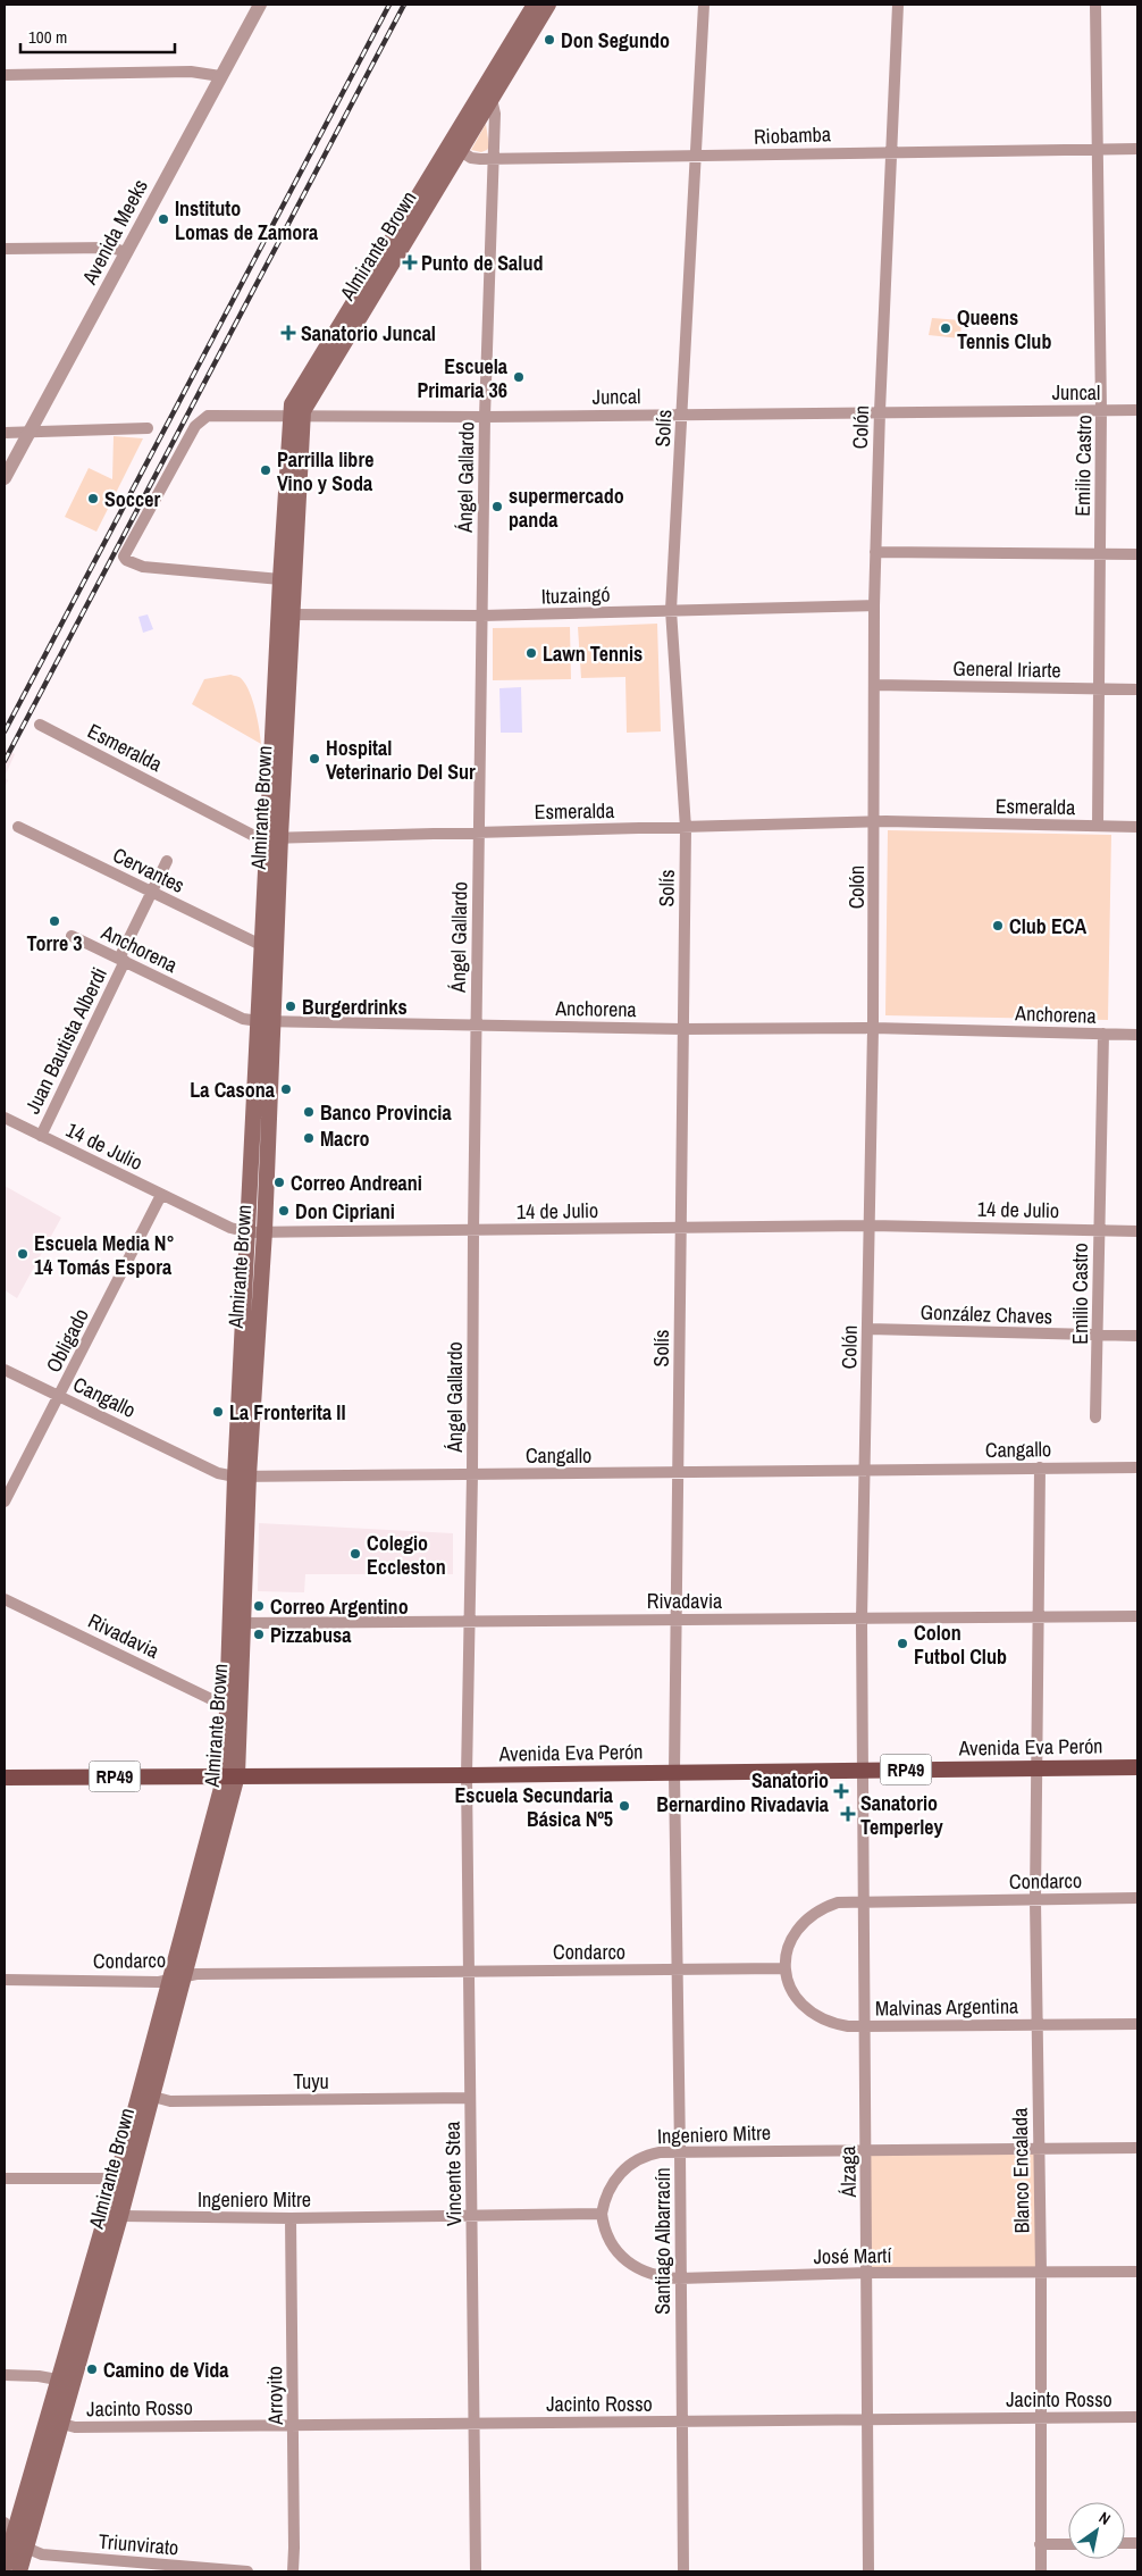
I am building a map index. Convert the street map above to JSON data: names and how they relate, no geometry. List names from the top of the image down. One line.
{"streets":{"main road":["Almirante Brown","Avenida Eva Perón","RP49"],"street":["Riobamba","Avenida Meeks","Juncal","Colón","Solís","Emilio Castro","Ángel Gallardo","Ituzaingó","General Iriarte","Esmeralda","Cervantes","Anchorena","Juan Bautista Alberdi","14 de Julio","González Chaves","Obligado","Cangallo","Rivadavia","Condarco","Malvinas Argentina","Tuyu","Ingeniero Mitre","Blanco Encalada","Álzaga","Vincente Stea","Santiago Albarracín","José Martí","Arroyito","Jacinto Rosso","Triunvirato"]},"crossings":[["Riobamba","Almirante Brown"],["Riobamba","Colón"],["Riobamba","Solís"],["Riobamba","Emilio Castro"],["Riobamba","Ángel Gallardo"],["Almirante Brown","Juncal"],["Almirante Brown","Ángel Gallardo"],["Almirante Brown","Ituzaingó"],["Almirante Brown","Esmeralda"],["Almirante Brown","Cervantes"],["Almirante Brown","Anchorena"],["Almirante Brown","14 de Julio"],["Almirante Brown","Cangallo"],["Almirante Brown","Rivadavia"],["Almirante Brown","Avenida Eva Perón"],["Almirante Brown","Condarco"],["Almirante Brown","Tuyu"],["Almirante Brown","Ingeniero Mitre"],["Almirante Brown","Jacinto Rosso"],["Almirante Brown","Triunvirato"],["Juncal","Colón"],["Juncal","Solís"],["Juncal","Emilio Castro"],["Juncal","Ángel Gallardo"],["Colón","Ituzaingó"],["Colón","General Iriarte"],["Colón","Esmeralda"],["Colón","Anchorena"],["Colón","14 de Julio"],["Colón","González Chaves"],["Colón","Cangallo"],["Colón","Rivadavia"],["Colón","Avenida Eva Perón"],["Colón","Álzaga"],["Solís","Ituzaingó"],["Solís","Esmeralda"],["Solís","Anchorena"],["Solís","14 de Julio"],["Solís","Cangallo"],["Solís","Rivadavia"],["Solís","Avenida Eva Perón"],["Solís","Santiago Albarracín"],["Emilio Castro","General Iriarte"],["Emilio Castro","Esmeralda"],["Emilio Castro","Anchorena"],["Emilio Castro","14 de Julio"],["Emilio Castro","González Chaves"],["Ángel Gallardo","Ituzaingó"],["Ángel Gallardo","Esmeralda"],["Ángel Gallardo","Anchorena"],["Ángel Gallardo","14 de Julio"],["Ángel Gallardo","Cangallo"],["Ángel Gallardo","Rivadavia"],["Ángel Gallardo","Avenida Eva Perón"],["Ángel Gallardo","Vincente Stea"],["Cervantes","Juan Bautista Alberdi"],["Anchorena","Juan Bautista Alberdi"],["Juan Bautista Alberdi","14 de Julio"],["14 de Julio","Obligado"],["Obligado","Cangallo"],["Avenida Eva Perón","Blanco Encalada"],["Avenida Eva Perón","Álzaga"],["Avenida Eva Perón","Vincente Stea"],["Avenida Eva Perón","Santiago Albarracín"],["Condarco","Malvinas Argentina"],["Condarco","Blanco Encalada"],["Condarco","Álzaga"],["Condarco","Vincente Stea"],["Condarco","Santiago Albarracín"],["Malvinas Argentina","Blanco Encalada"],["Malvinas Argentina","Álzaga"],["Tuyu","Vincente Stea"],["Ingeniero Mitre","Blanco Encalada"],["Ingeniero Mitre","Álzaga"],["Ingeniero Mitre","Vincente Stea"],["Ingeniero Mitre","Santiago Albarracín"],["Ingeniero Mitre","José Martí"],["Ingeniero Mitre","Arroyito"],["Blanco Encalada","José Martí"],["Blanco Encalada","Jacinto Rosso"],["Álzaga","José Martí"],["Álzaga","Jacinto Rosso"],["Vincente Stea","Jacinto Rosso"],["Santiago Albarracín","José Martí"],["Santiago Albarracín","Jacinto Rosso"],["Arroyito","Jacinto Rosso"]],"places":{"other":["Don Segundo","Instituto Lomas de Zamora","Queens Tennis Club","Escuela Primaria 36","Parrilla libre Vino y Soda","Soccer","supermercado panda","Lawn Tennis","Hospital Veterinario Del Sur","Torre 3","Club ECA","Burgerdrinks","La Casona","Banco Provincia","Macro","Correo Andreani","Don Cipriani","Escuela Media N° 14 Tomás Espora","La Fronterita II","Colegio Eccleston","Correo Argentino","Pizzabusa","Colon Futbol Club","Escuela Secundaria Básica Nº5","Camino de Vida"],"health":["Punto de Salud","Sanatorio Juncal","Sanatorio Bernardino Rivadavia","Sanatorio Temperley"]},"scale_bar":"100 m","north":"top right"}
